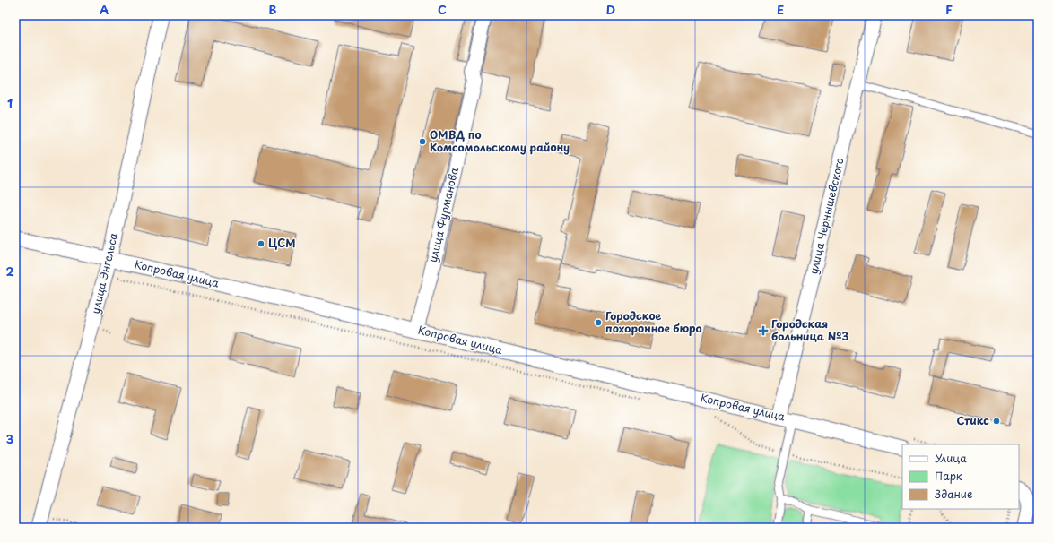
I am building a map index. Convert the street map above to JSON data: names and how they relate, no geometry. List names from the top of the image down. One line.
{"streets":{"street":["улица Фурманова","улица Чернышевского","улица Энгельса","Копровая улица"]},"crossings":[["улица Фурманова","Копровая улица"],["улица Чернышевского","Копровая улица"],["улица Энгельса","Копровая улица"]],"places":{"other":["ОМВД по Комсомольскому району","ЦСМ","Городское похоронное бюро","Стикс"],"health":["Городская больница №3"]},"legend":["Улица","Парк","Здание"],"grid":{"columns":["A","B","C","D","E","F"],"rows":["1","2","3"]}}
